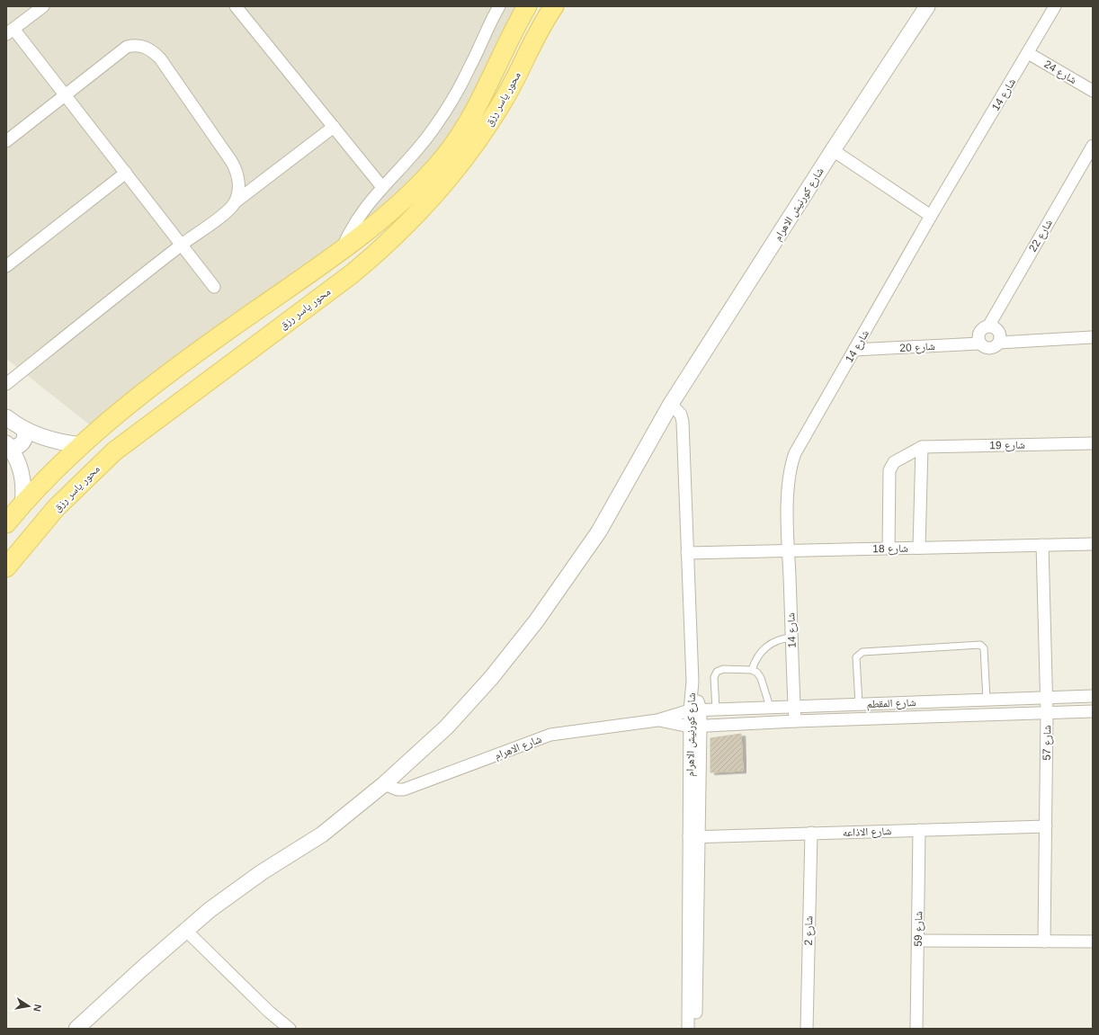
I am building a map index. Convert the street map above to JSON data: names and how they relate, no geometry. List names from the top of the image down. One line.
{"streets":{"main road":["محور ياسر رزق"],"street":["شارع 24","شارع 14","شارع كورنيش الاهرام","شارع 22","شارع 20","شارع 19","شارع 18","شارع المقطم","شارع 57","شارع الاهرام","شارع الاذاعه","شارع 59","شارع 2"]},"crossings":[["شارع 24","شارع 14"],["شارع 14","شارع 20"],["شارع 14","شارع 18"],["شارع 14","شارع المقطم"],["شارع كورنيش الاهرام","شارع 18"],["شارع كورنيش الاهرام","شارع المقطم"],["شارع كورنيش الاهرام","شارع الاهرام"],["شارع كورنيش الاهرام","شارع الاذاعه"],["شارع 22","شارع 20"],["شارع 19","شارع 18"],["شارع 18","شارع 57"],["شارع المقطم","شارع 57"],["شارع المقطم","شارع الاهرام"],["شارع 57","شارع الاذاعه"],["شارع الاذاعه","شارع 59"],["شارع الاذاعه","شارع 2"]],"north":"right"}
